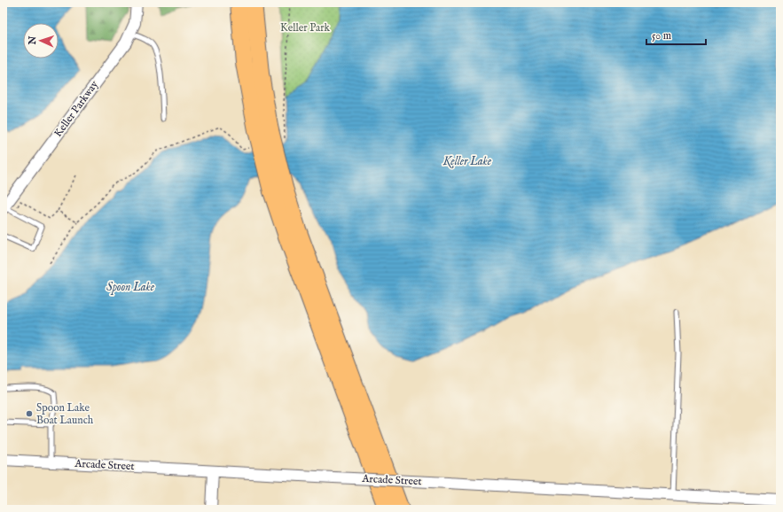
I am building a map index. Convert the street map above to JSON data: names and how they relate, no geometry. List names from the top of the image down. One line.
{"streets":{"street":["Keller Parkway","Arcade Street"]},"water":["Keller Lake","Spoon Lake"],"parks":["Keller Park"],"places":["Spoon Lake Boat Launch"],"scale_bar":"50 m","north":"left"}
